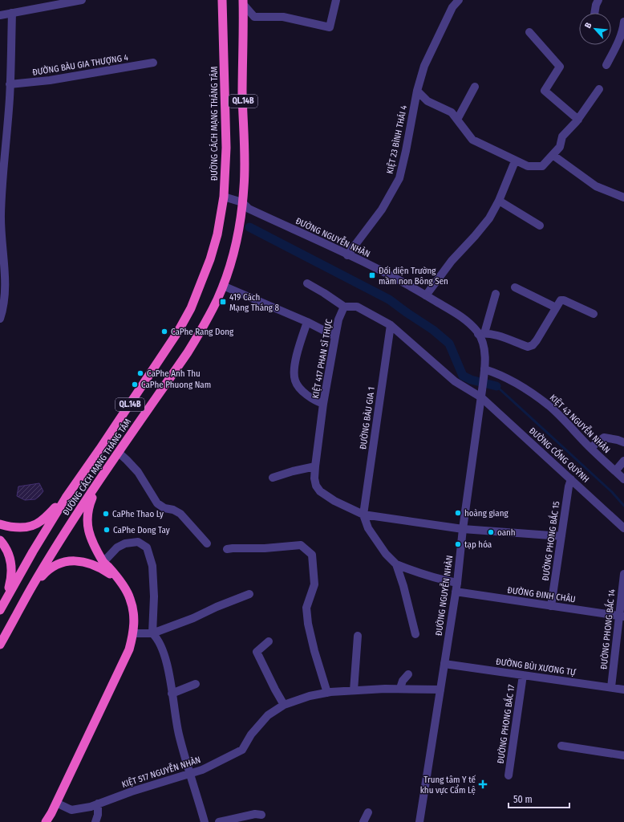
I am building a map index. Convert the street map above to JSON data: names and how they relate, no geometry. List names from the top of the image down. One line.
{"streets":{"highway":["QL.14B","ĐƯỜNG CÁCH MẠNG THÁNG TÁM"],"street":["ĐƯỜNG BÀU GIA THƯỢNG 4","KIỆT 23 BÌNH THÁI 4","ĐƯỜNG NGUYỄN NHÀN","KIỆT 417 PHAN SĨ THỰC","ĐƯỜNG BÀU GIA 1","KIỆT 43 NGUYỄN NHÀN","ĐƯỜNG CỐNG QUỲNH","ĐƯỜNG PHONG BẮC 15","ĐƯỜNG ĐINH CHÂU","ĐƯỜNG PHONG BẮC 14","ĐƯỜNG BÙI XƯƠNG TỰ","ĐƯỜNG PHONG BẮC 17","KIỆT 517 NGUYỄN NHÀN"]},"crossings":[["ĐƯỜNG CÁCH MẠNG THÁNG TÁM","ĐƯỜNG NGUYỄN NHÀN"],["KIỆT 23 BÌNH THÁI 4","ĐƯỜNG NGUYỄN NHÀN"],["ĐƯỜNG NGUYỄN NHÀN","KIỆT 417 PHAN SĨ THỰC"],["ĐƯỜNG NGUYỄN NHÀN","KIỆT 43 NGUYỄN NHÀN"],["ĐƯỜNG NGUYỄN NHÀN","ĐƯỜNG CỐNG QUỲNH"],["ĐƯỜNG NGUYỄN NHÀN","ĐƯỜNG ĐINH CHÂU"],["ĐƯỜNG NGUYỄN NHÀN","ĐƯỜNG BÙI XƯƠNG TỰ"],["ĐƯỜNG NGUYỄN NHÀN","KIỆT 517 NGUYỄN NHÀN"],["KIỆT 417 PHAN SĨ THỰC","ĐƯỜNG BÀU GIA 1"],["KIỆT 417 PHAN SĨ THỰC","ĐƯỜNG PHONG BẮC 15"],["ĐƯỜNG BÀU GIA 1","ĐƯỜNG CỐNG QUỲNH"],["ĐƯỜNG CỐNG QUỲNH","ĐƯỜNG PHONG BẮC 15"],["ĐƯỜNG PHONG BẮC 15","ĐƯỜNG ĐINH CHÂU"],["ĐƯỜNG ĐINH CHÂU","ĐƯỜNG PHONG BẮC 14"],["ĐƯỜNG PHONG BẮC 14","ĐƯỜNG BÙI XƯƠNG TỰ"],["ĐƯỜNG BÙI XƯƠNG TỰ","ĐƯỜNG PHONG BẮC 17"]],"places":{"transit":["Đối diện Trường mầm non Bông Sen","419 Cách Mạng Tháng 8"],"other":["CaPhe Rang Dong","CaPhe Anh Thu","CaPhe Phuong Nam","hoàng giang","CaPhe Thao Ly","CaPhe Dong Tay","oanh","tạp hóa"],"health":["Trung tâm Y tế khu vực Cẩm Lệ"]},"scale_bar":"50 m","north":"top left"}
